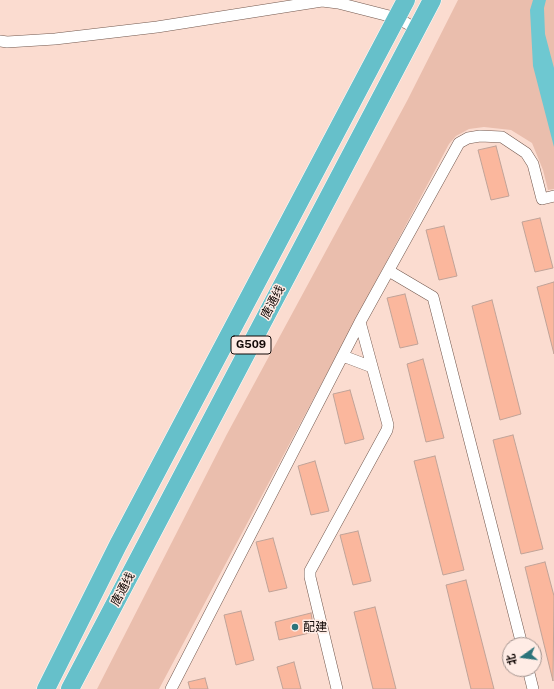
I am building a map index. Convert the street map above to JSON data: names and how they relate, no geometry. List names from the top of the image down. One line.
{"streets":{"highway":["唐通线","G509"]},"places":["配建"],"north":"left"}
